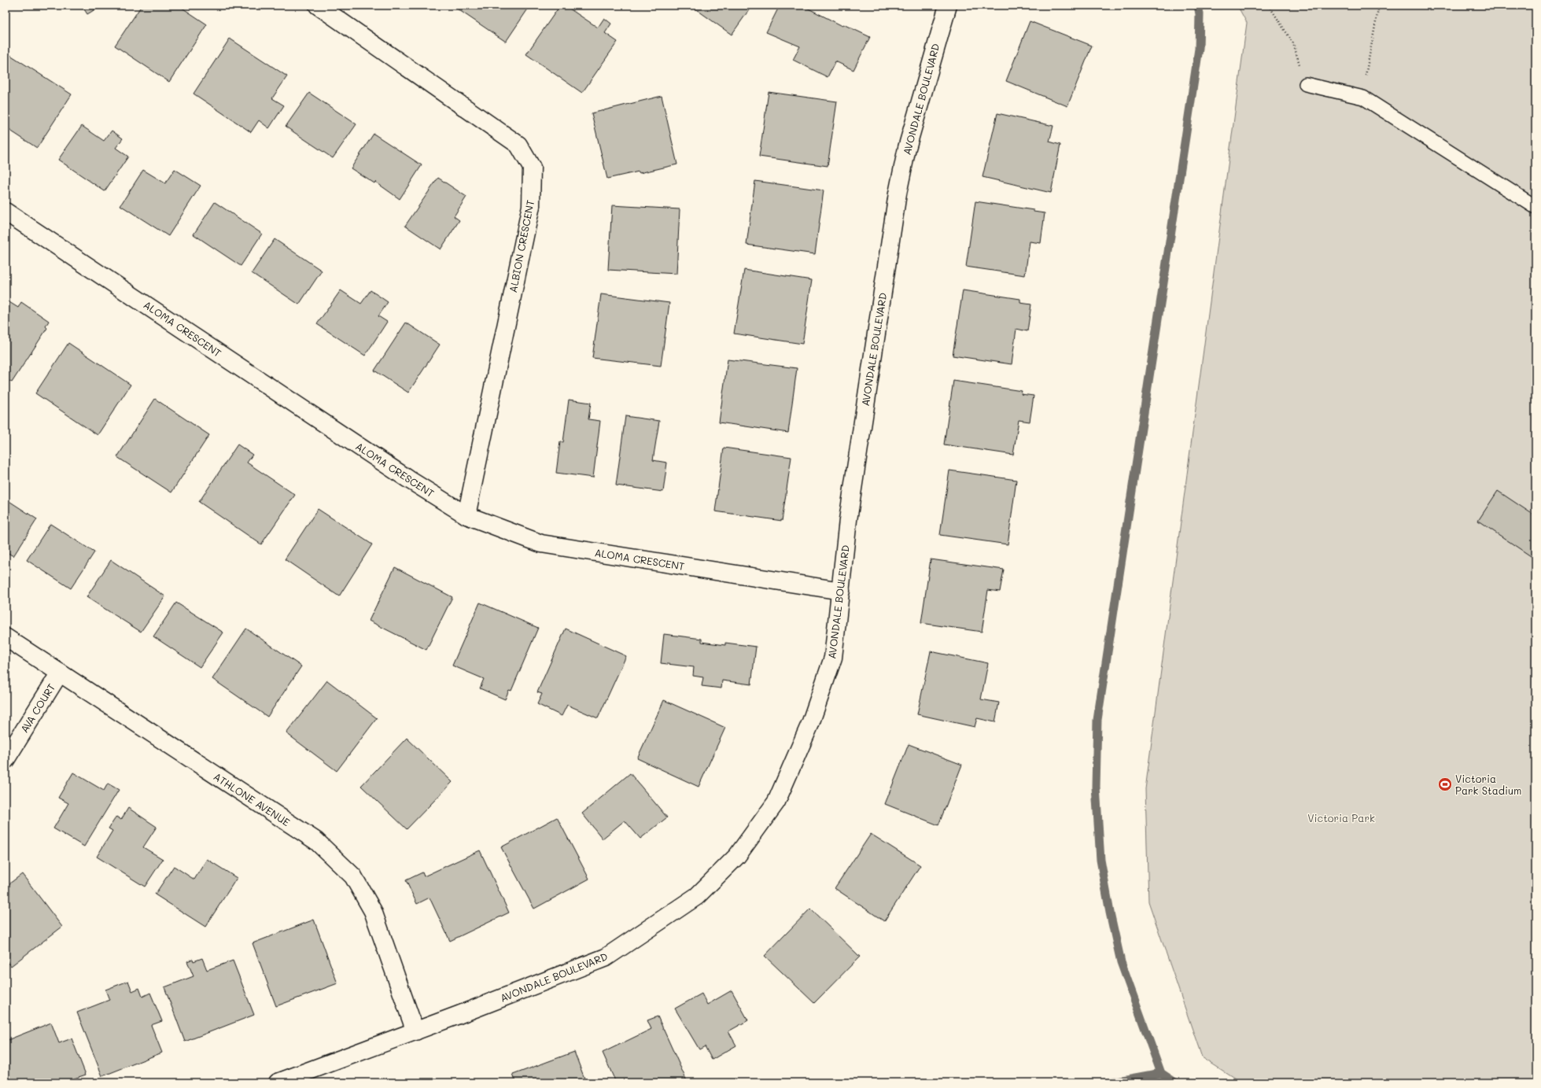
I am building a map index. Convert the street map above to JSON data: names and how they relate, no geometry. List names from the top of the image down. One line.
{"streets":{"street":["AVONDALE BOULEVARD","ALBION CRESCENT","ALOMA CRESCENT","AVA COURT","ATHLONE AVENUE"]},"crossings":[["AVONDALE BOULEVARD","ALOMA CRESCENT"],["AVONDALE BOULEVARD","ATHLONE AVENUE"],["ALBION CRESCENT","ALOMA CRESCENT"],["AVA COURT","ATHLONE AVENUE"]],"parks":["Victoria Park"],"places":{"sports":["Victoria Park Stadium"]}}
